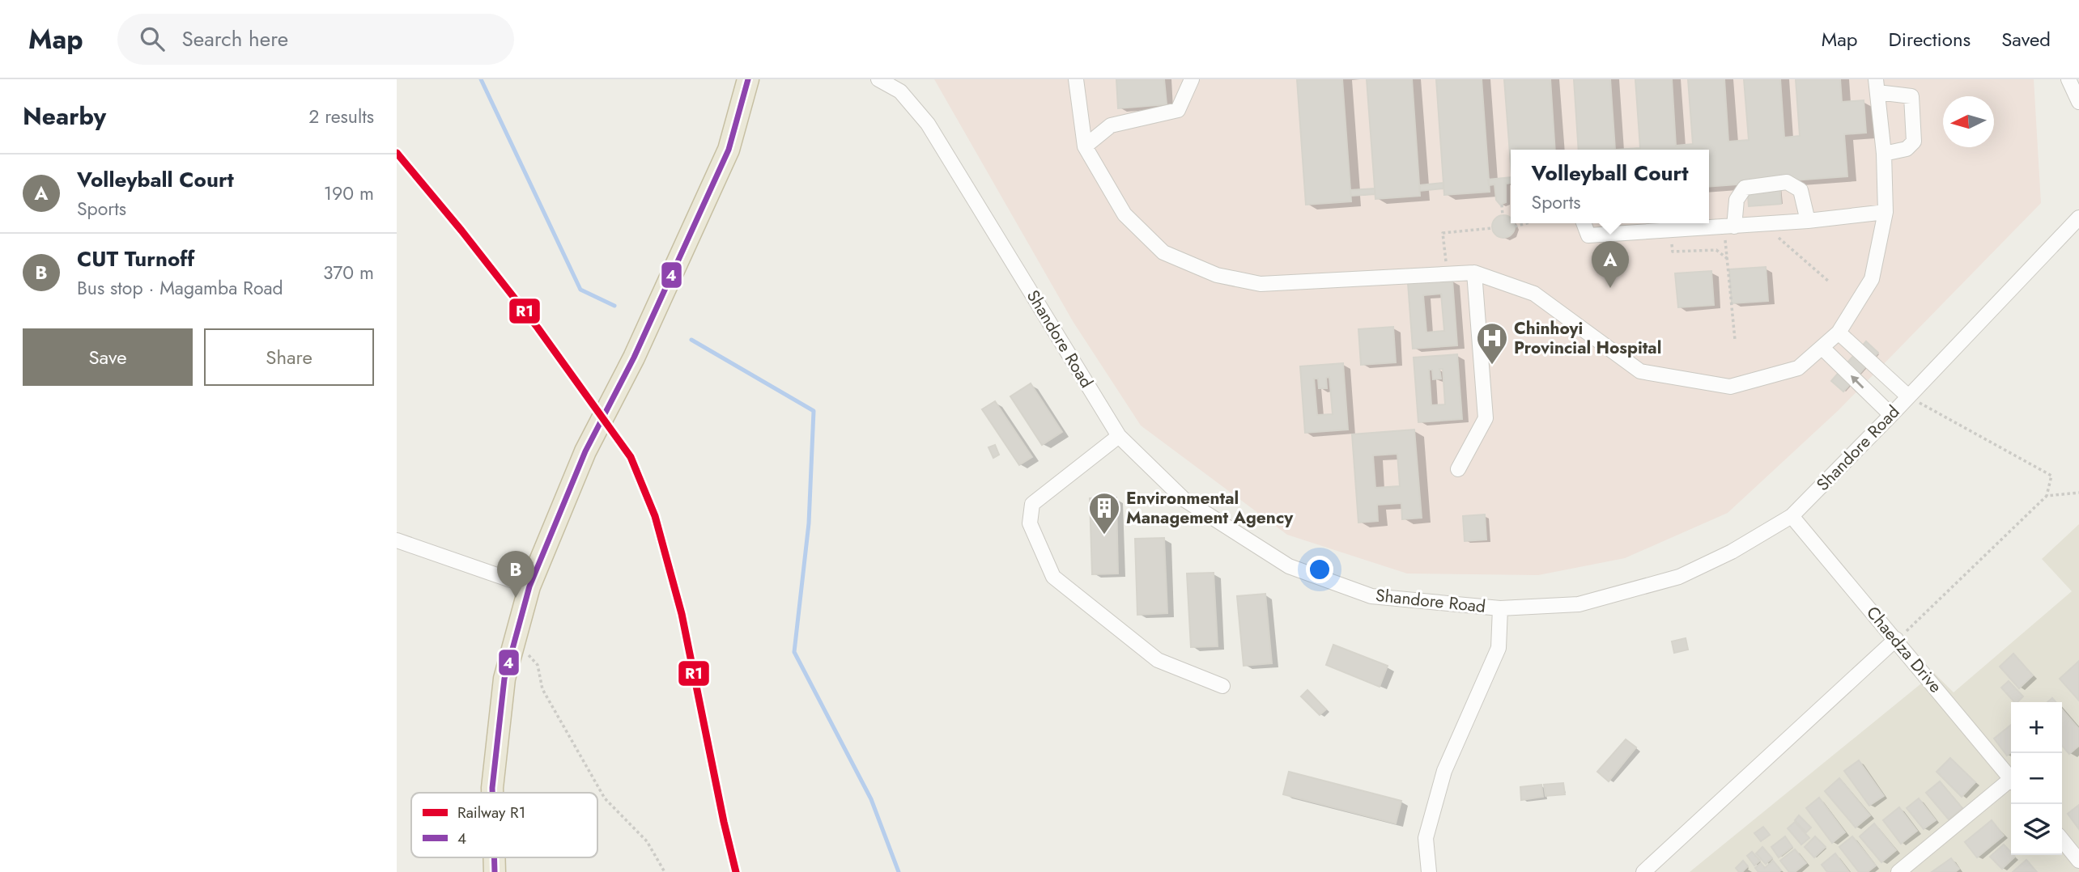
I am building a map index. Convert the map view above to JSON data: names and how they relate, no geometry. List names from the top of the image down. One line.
{"streets":{"street":["Shandore Road","Chaedza Drive"]},"crossings":[["Shandore Road","Chaedza Drive"]],"places":{"hospital":["Chinhoyi Provincial Hospital"],"building":["Environmental Management Agency"]},"lines":["transit line 4","rail line R1"],"legend":["Railway R1","4"],"north":"left","page":{"header":"Map","search":"Search here","nav":["Map","Directions","Saved"],"heading":["Nearby","2 results"],"popup":["Volleyball Court","Sports"],"list":[{"mark":"A","name":"Volleyball Court","note":"Sports","value":"190 m"},{"mark":"B","name":"CUT Turnoff","note":"Bus stop · Magamba Road","value":"370 m"}],"pins":["A","B"],"buttons":["Save","Share"],"map_buttons":["+","−"]}}
